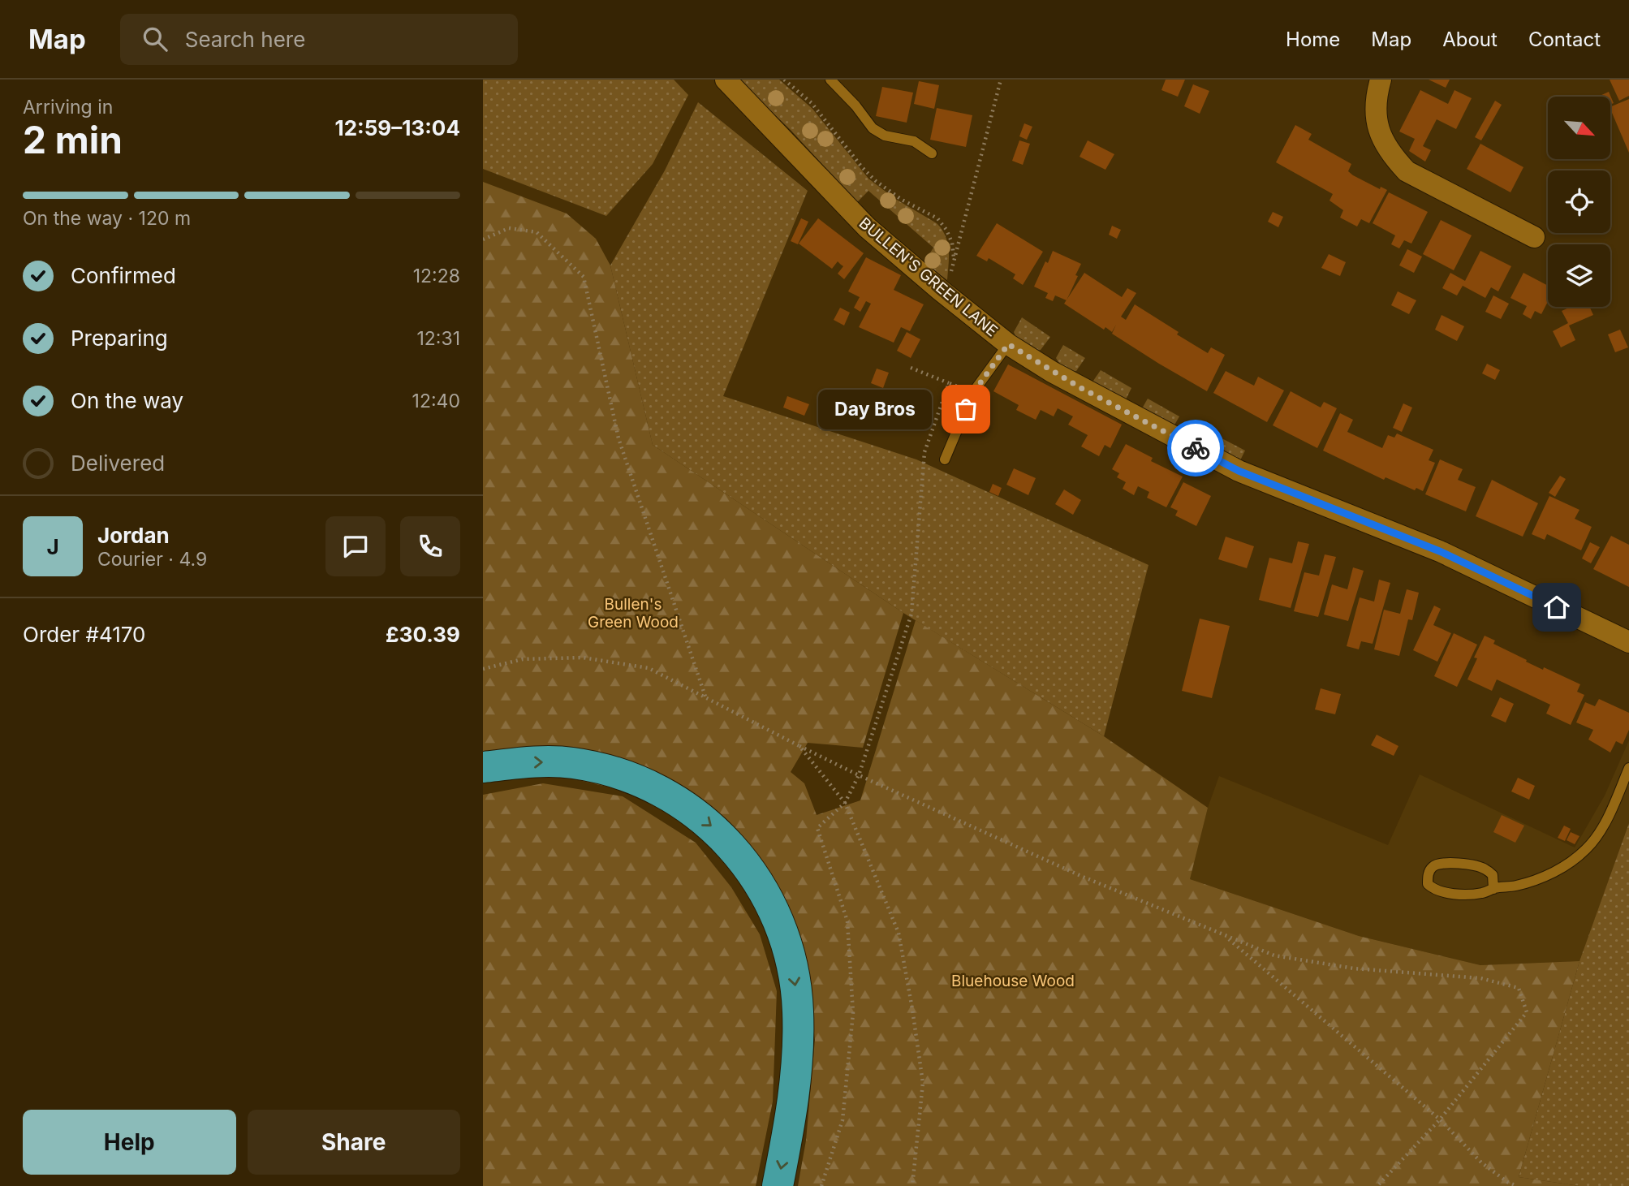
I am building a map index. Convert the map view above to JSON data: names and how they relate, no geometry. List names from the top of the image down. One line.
{"streets":{"street":["BULLEN'S GREEN LANE"]},"parks":["Bullen's Green Wood","Bluehouse Wood"],"places":["Day Bros"],"north":"bottom right","page":{"header":"Map","search":"Search here","nav":["Home","Map","About","Contact"],"heading":["2 min","Arriving in","12:59–13:04"],"panel":["Jordan","Courier · 4.9","Order #4170","£30.39"],"bar":"On the way · 120 m","list":[["Confirmed","12:28"],["Preparing","12:31"],["On the way","12:40"],"Delivered"],"bubble":"Day Bros","round":"J","buttons":["Help","Share"]}}
